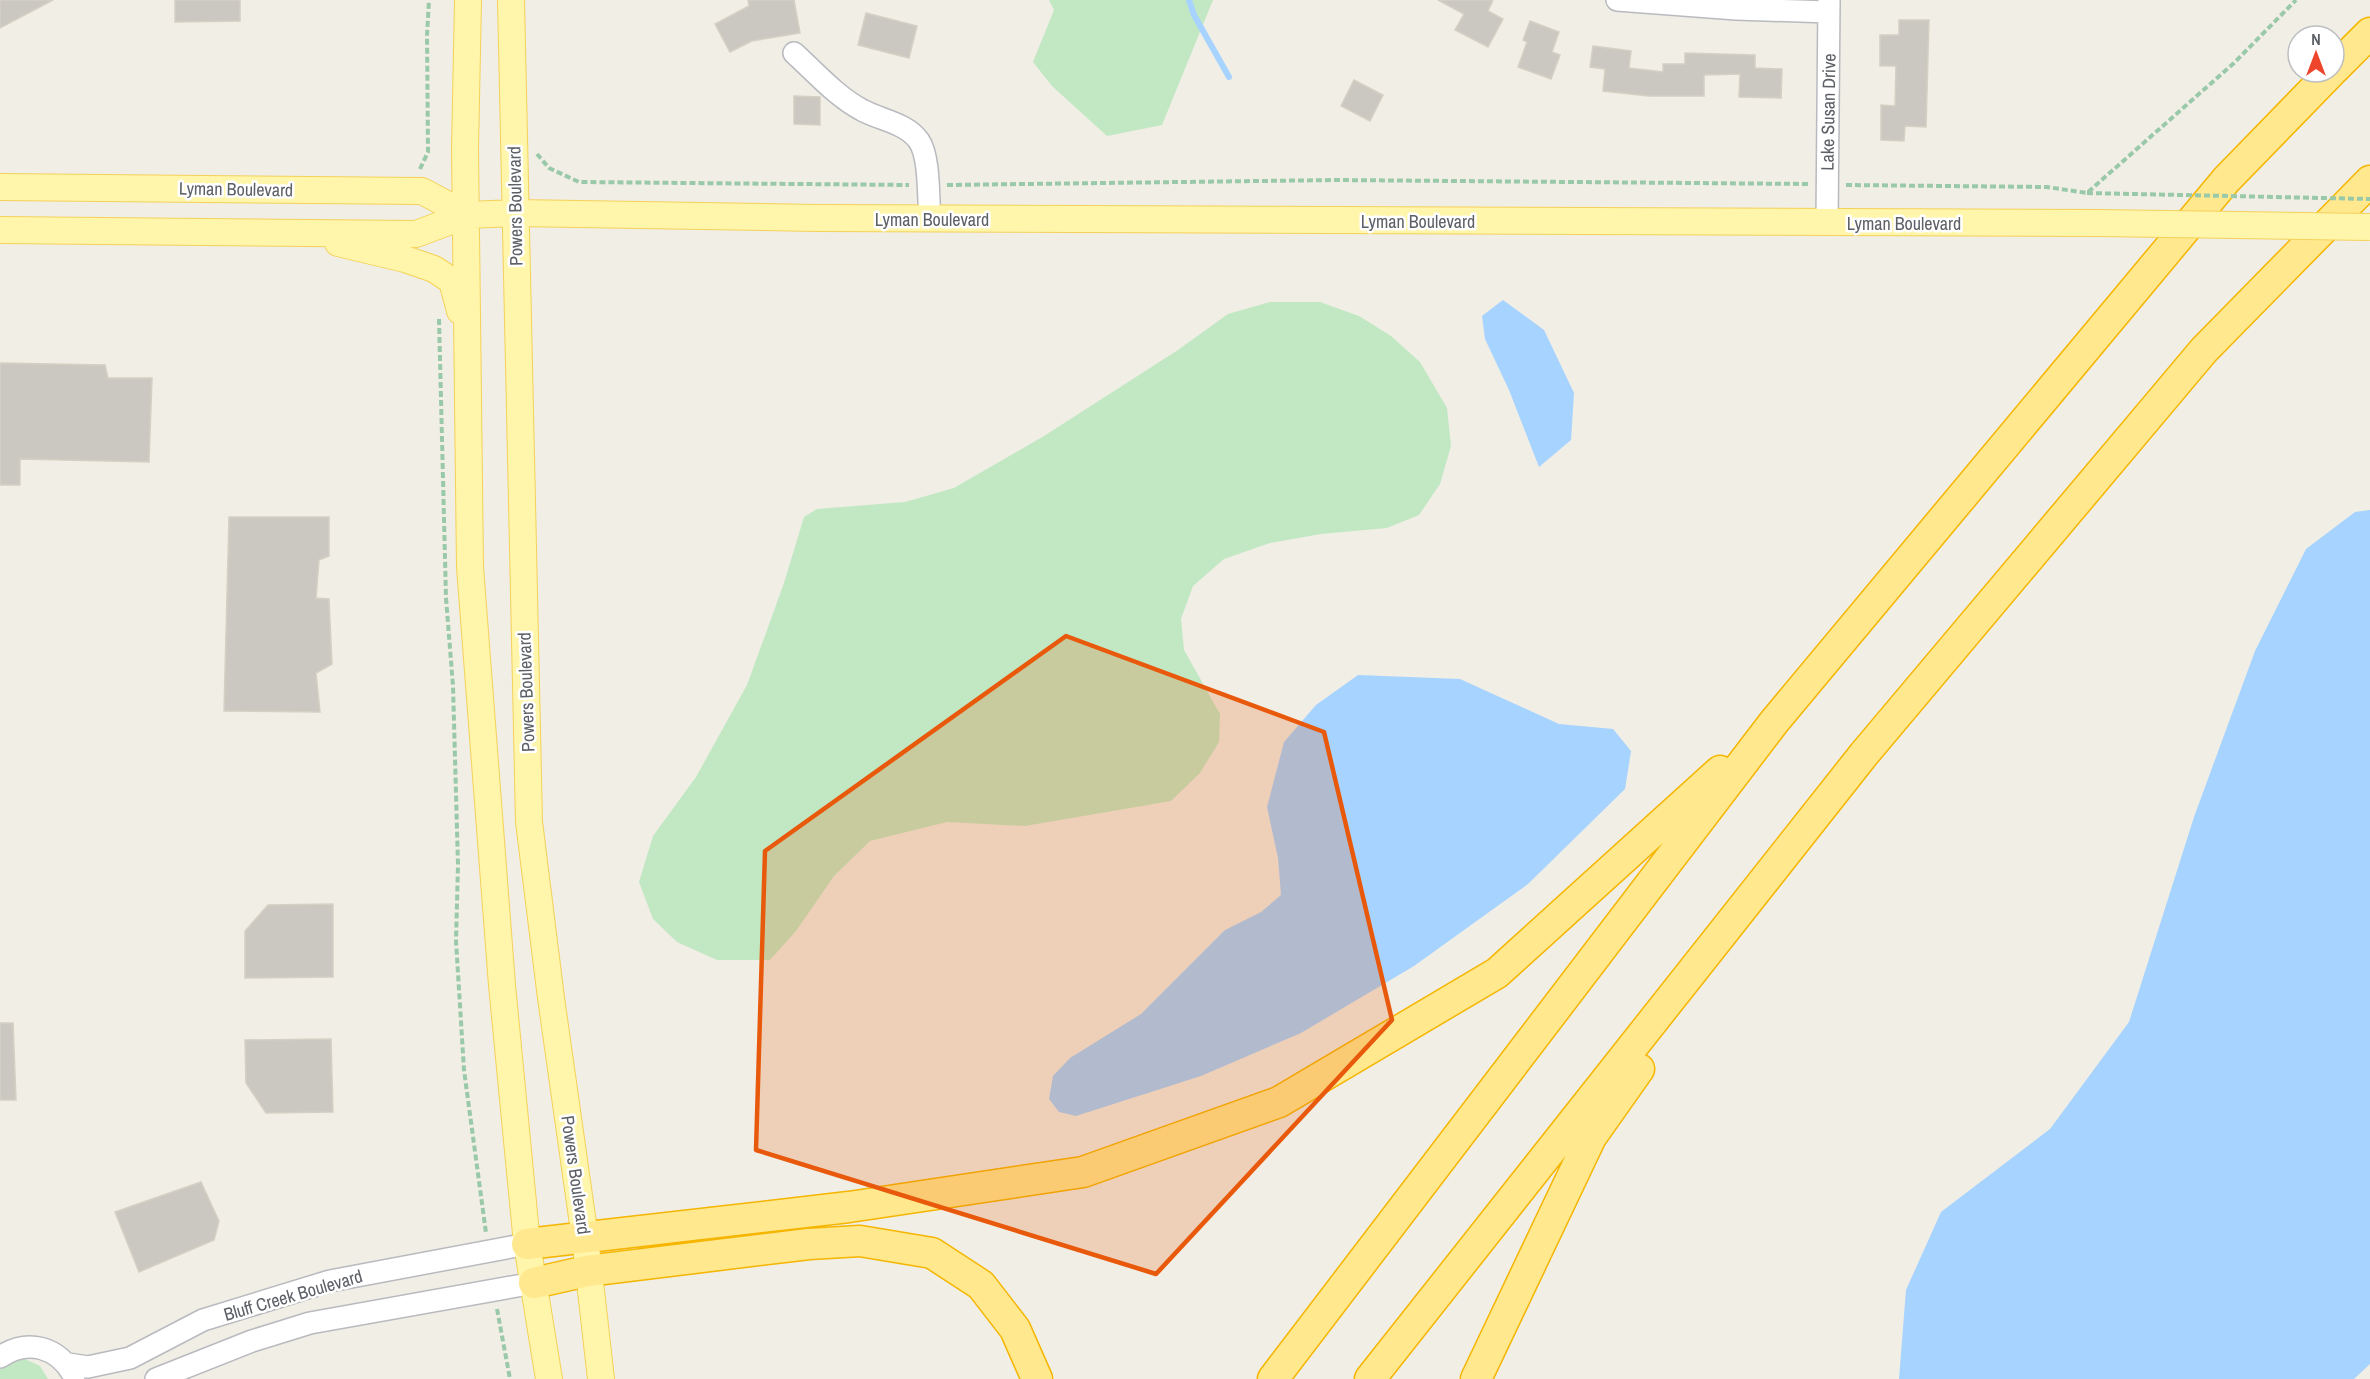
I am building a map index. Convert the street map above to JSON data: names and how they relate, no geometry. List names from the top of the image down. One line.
{"streets":{"main road":["Lyman Boulevard","Powers Boulevard"],"street":["Lake Susan Drive","Bluff Creek Boulevard"]},"crossings":[["Lake Susan Drive","Lyman Boulevard"],["Lyman Boulevard","Powers Boulevard"]],"north":"top"}
